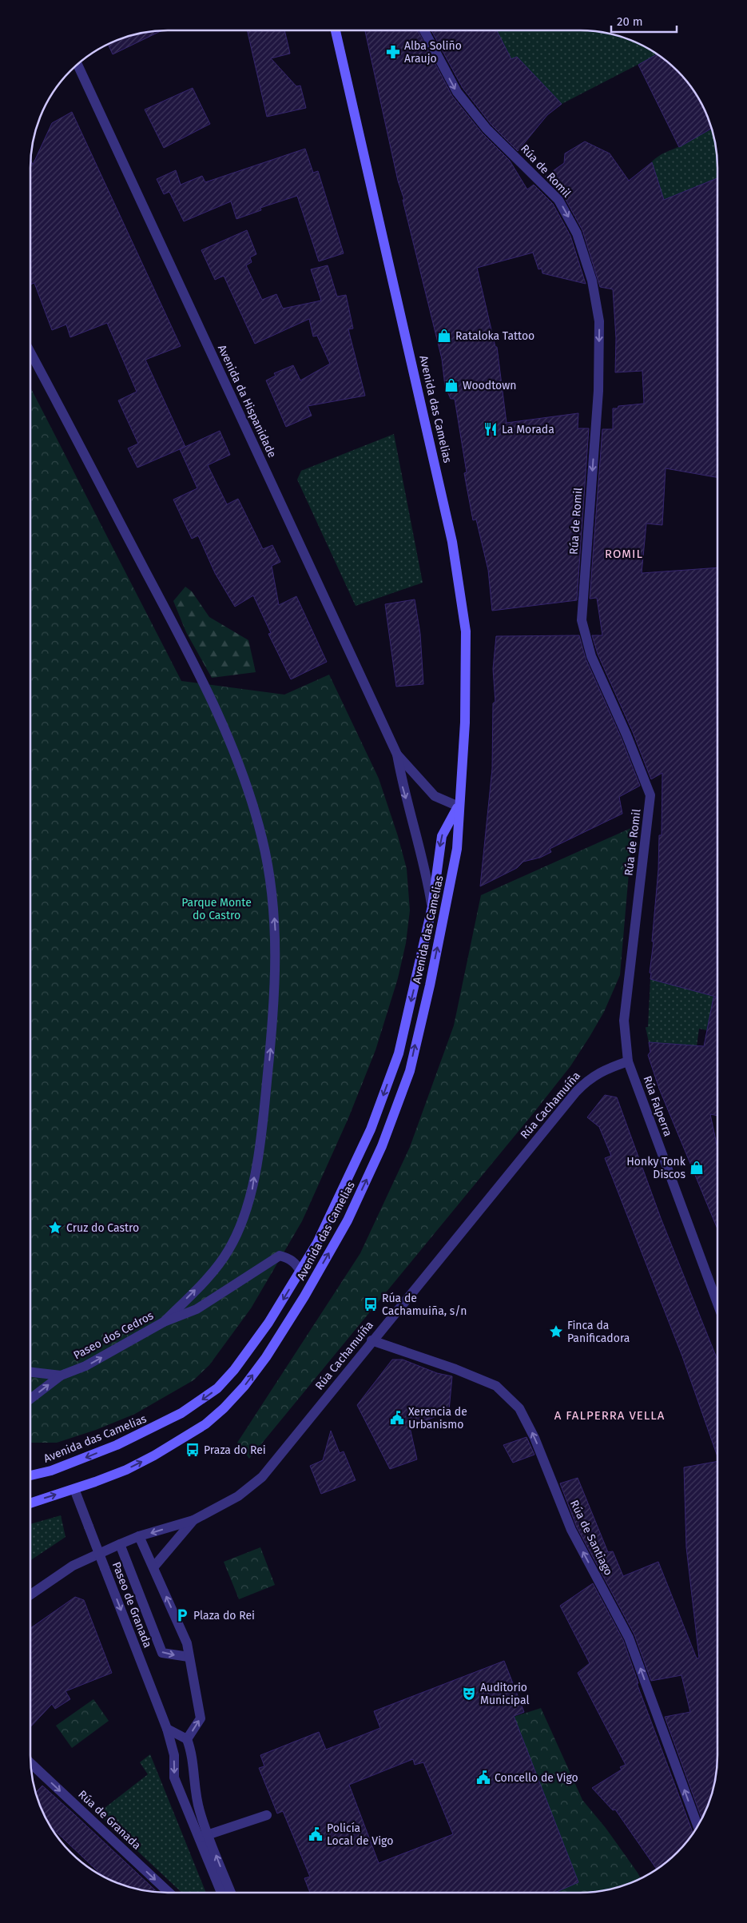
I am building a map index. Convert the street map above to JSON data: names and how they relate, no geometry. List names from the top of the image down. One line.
{"streets":{"main road":["Avenida das Camelias"],"street":["Rúa de Romil","Avenida da Hispanidade","Rúa Cachamuíña","Rúa Falperra","Paseo dos Cedros","Rúa de Santiago","Paseo de Granada","Rúa de Granada"]},"crossings":[["Rúa de Romil","Rúa Cachamuíña"],["Rúa de Romil","Rúa Falperra"],["Avenida da Hispanidade","Avenida das Camelias"],["Avenida das Camelias","Paseo de Granada"],["Rúa Cachamuíña","Rúa Falperra"],["Rúa Cachamuíña","Rúa de Santiago"]],"one_way":["Rúa de Romil","Paseo dos Cedros","Rúa de Santiago","Rúa de Granada"],"districts":["ROMIL","A FALPERRA VELLA"],"parks":["Parque Monte do Castro"],"places":{"pharmacy":["Alba Soliño Araujo"],"shop":["Rataloka Tattoo","Woodtown","Honky Tonk Discos"],"restaurant":["La Morada"],"place":["Cruz do Castro","Finca da Panificadora"],"bus stop":["Rúa de Cachamuiña, s/n","Praza do Rei"],"public building":["Xerencia de Urbanismo","Concello de Vigo","Policía Local de Vigo"],"parking":["Plaza do Rei"],"theatre":["Auditorio Municipal"]},"scale_bar":"20 m"}
